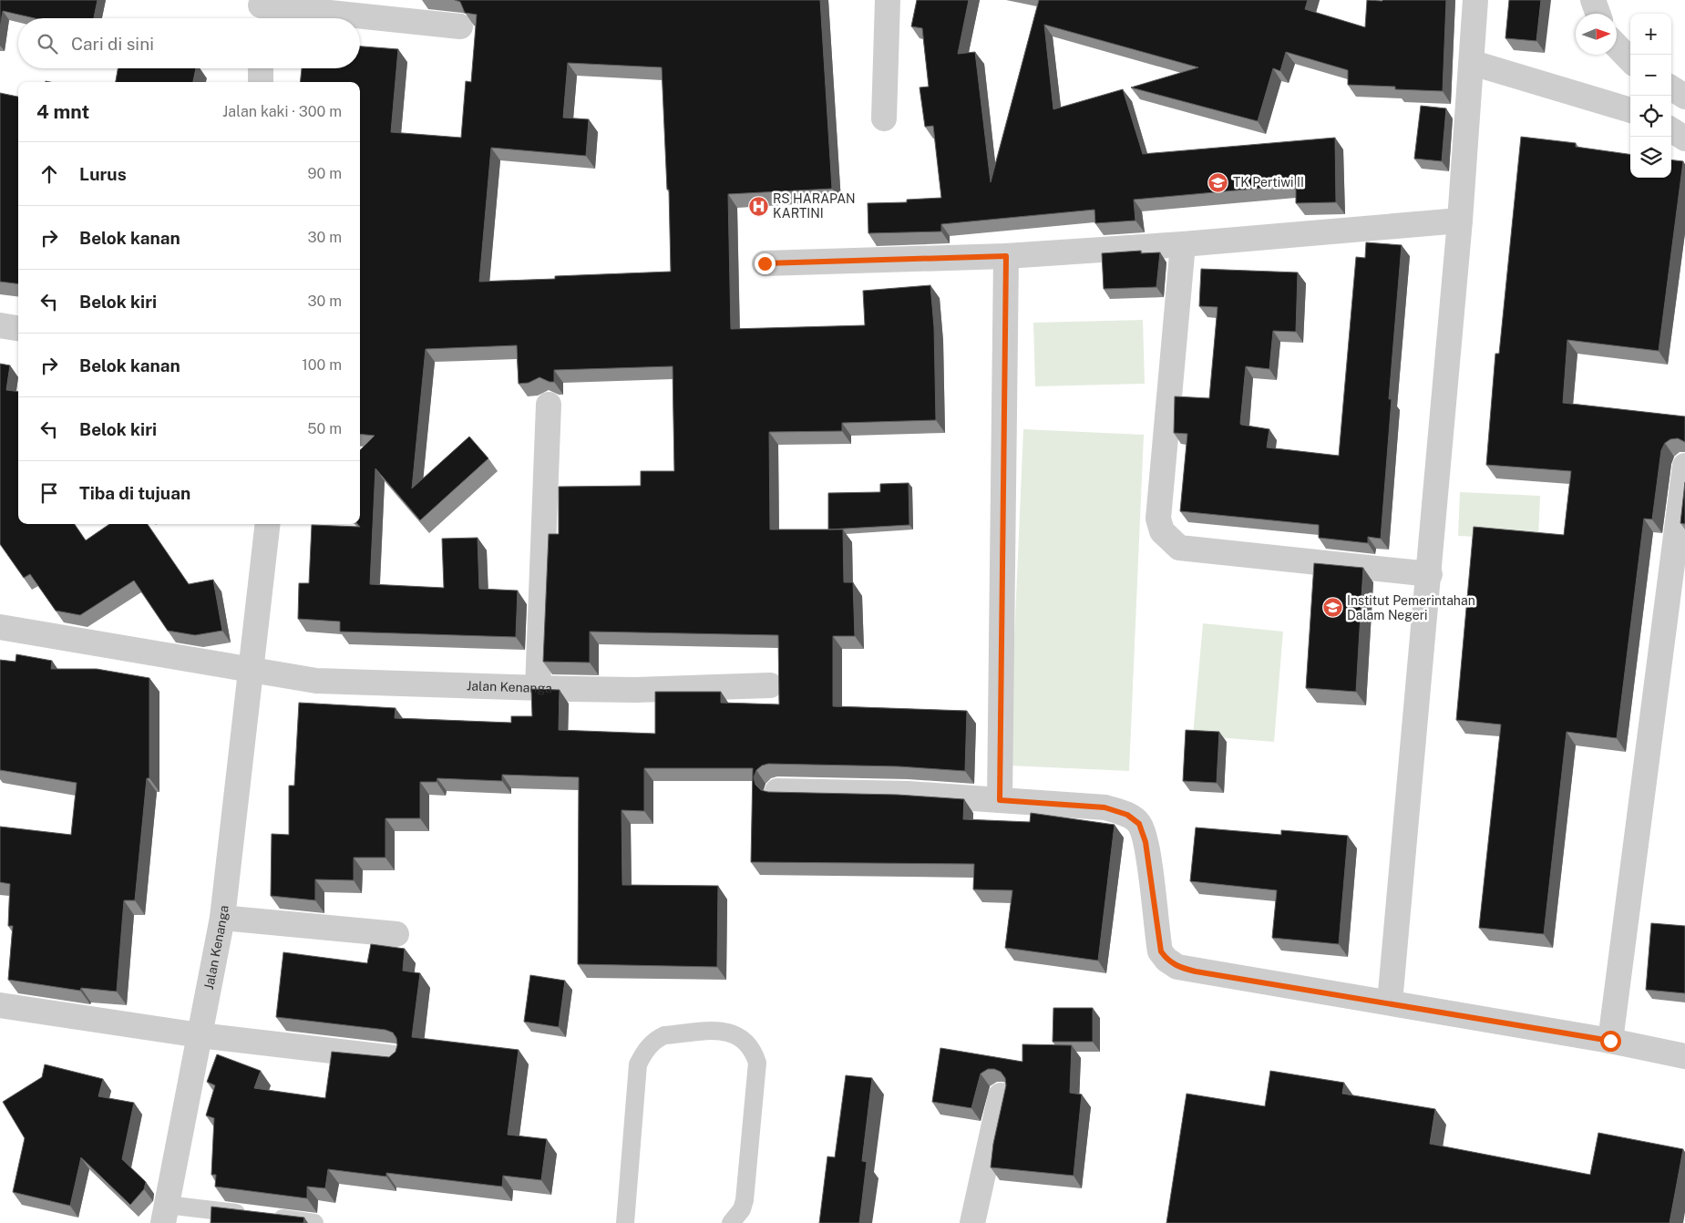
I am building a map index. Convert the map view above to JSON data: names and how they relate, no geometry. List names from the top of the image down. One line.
{"streets":{"street":["Jalan Kenanga"]},"places":{"school or university":["TK Pertiwi II","Institut Pemerintahan Dalam Negeri"],"hospital":["RS HARAPAN KARTINI"]},"north":"right","page":{"map_buttons":["+","−"],"search":"Cari di sini","heading":["4 mnt","Jalan kaki · 300 m"],"list":[["Lurus","90 m"],["Belok kanan","30 m"],["Belok kiri","30 m"],["Belok kanan","100 m"],["Belok kiri","50 m"],"Tiba di tujuan"]}}
